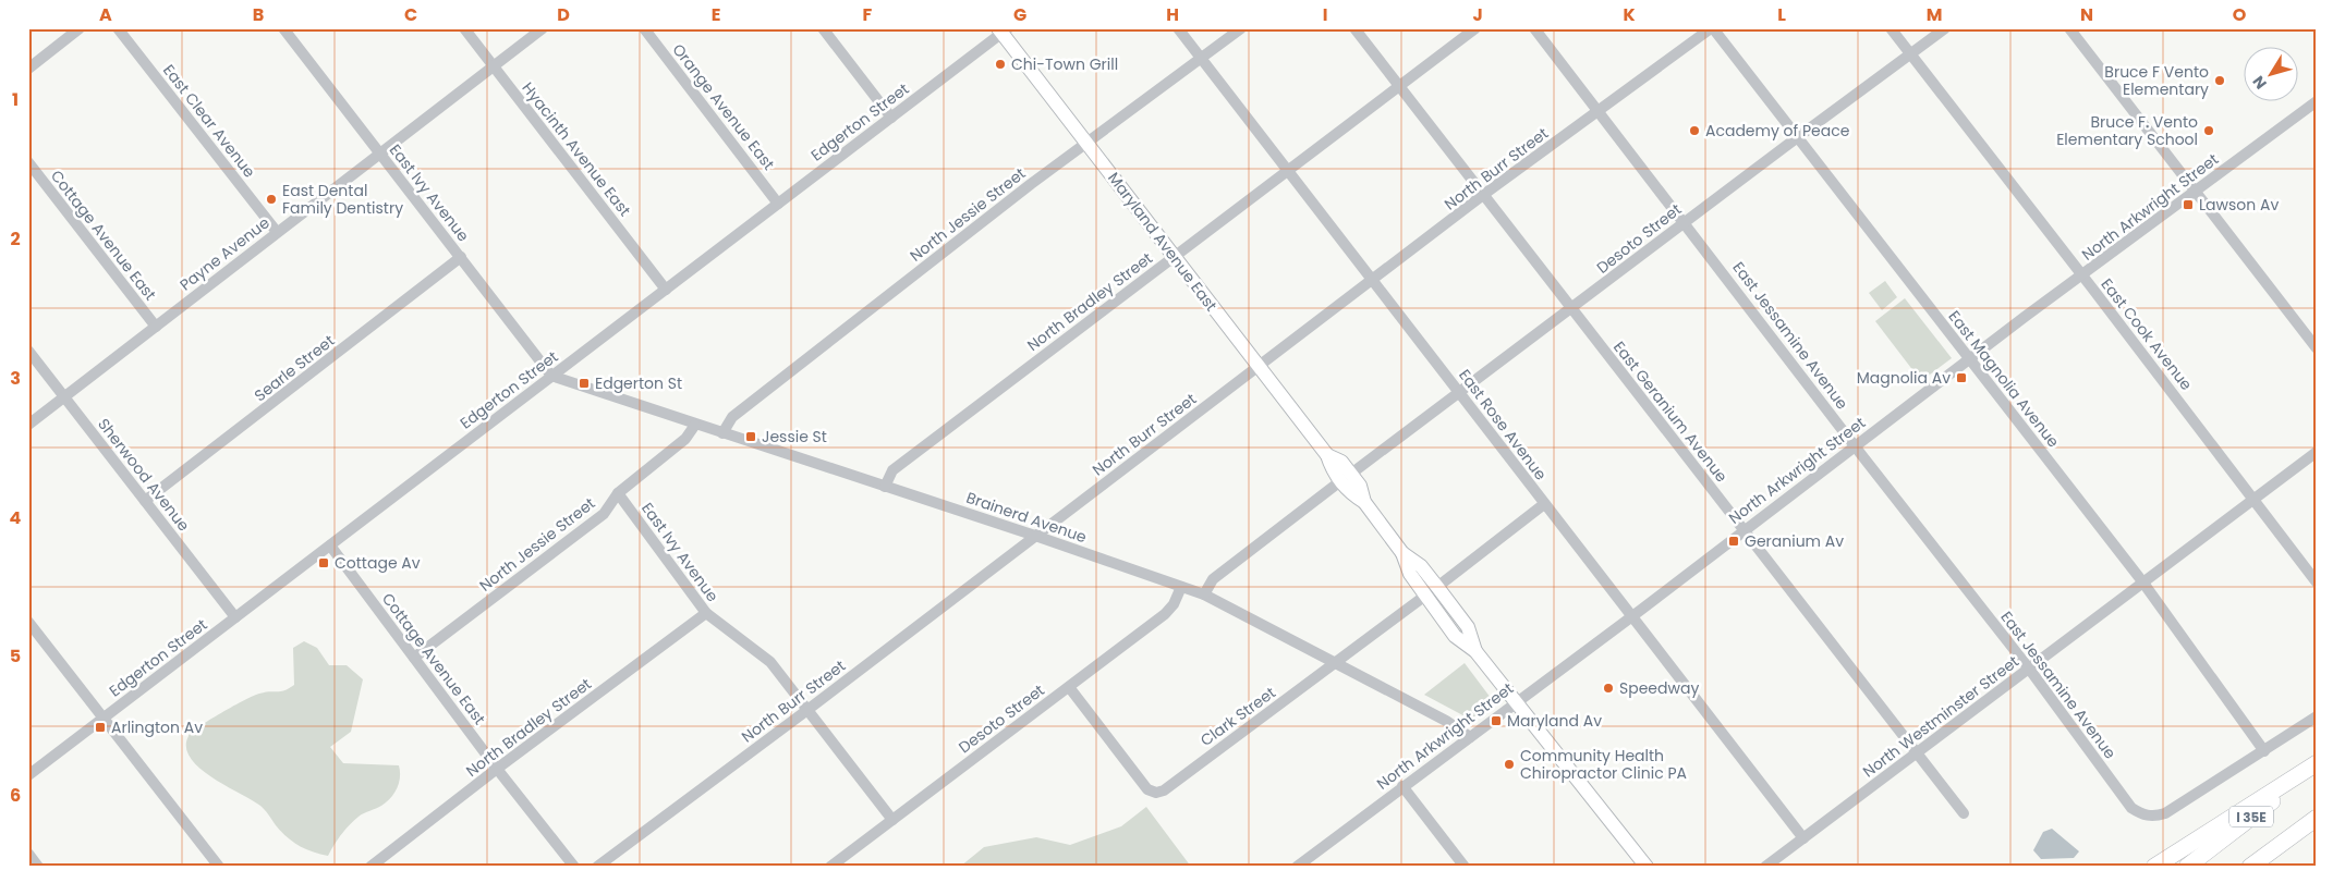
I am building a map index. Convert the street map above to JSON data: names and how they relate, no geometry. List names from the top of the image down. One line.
{"streets":{"highway":["I 35E"],"main road":["Maryland Avenue East"],"street":["Orange Avenue East","East Clear Avenue","Edgerton Street","Hyacinth Avenue East","North Burr Street","East Ivy Avenue","North Arkwright Street","North Jessie Street","Cottage Avenue East","Desoto Street","Payne Avenue","North Bradley Street","East Cook Avenue","East Jessamine Avenue","Searle Street","East Magnolia Avenue","East Geranium Avenue","East Rose Avenue","Sherwood Avenue","Brainerd Avenue","Clark Street","North Westminster Street"]},"crossings":[["Orange Avenue East","Edgerton Street"],["East Clear Avenue","Payne Avenue"],["Edgerton Street","Hyacinth Avenue East"],["Edgerton Street","East Ivy Avenue"],["Edgerton Street","Cottage Avenue East"],["Edgerton Street","Maryland Avenue East"],["Edgerton Street","Sherwood Avenue"],["Edgerton Street","Brainerd Avenue"],["Hyacinth Avenue East","Payne Avenue"],["North Burr Street","East Ivy Avenue"],["North Burr Street","Maryland Avenue East"],["North Burr Street","East Jessamine Avenue"],["North Burr Street","East Magnolia Avenue"],["North Burr Street","East Geranium Avenue"],["North Burr Street","East Rose Avenue"],["North Burr Street","Brainerd Avenue"],["East Ivy Avenue","North Jessie Street"],["East Ivy Avenue","Desoto Street"],["East Ivy Avenue","Payne Avenue"],["East Ivy Avenue","North Bradley Street"],["East Ivy Avenue","Searle Street"],["East Ivy Avenue","Brainerd Avenue"],["North Arkwright Street","Maryland Avenue East"],["North Arkwright Street","East Cook Avenue"],["North Arkwright Street","East Jessamine Avenue"],["North Arkwright Street","East Magnolia Avenue"],["North Arkwright Street","East Geranium Avenue"],["North Arkwright Street","East Rose Avenue"],["North Arkwright Street","Brainerd Avenue"],["North Jessie Street","Cottage Avenue East"],["North Jessie Street","Maryland Avenue East"],["North Jessie Street","East Rose Avenue"],["North Jessie Street","Brainerd Avenue"],["Cottage Avenue East","Payne Avenue"],["Cottage Avenue East","North Bradley Street"],["Desoto Street","Maryland Avenue East"],["Desoto Street","East Cook Avenue"],["Desoto Street","East Jessamine Avenue"],["Desoto Street","East Magnolia Avenue"],["Desoto Street","East Geranium Avenue"],["Desoto Street","East Rose Avenue"],["Desoto Street","Brainerd Avenue"],["Desoto Street","Clark Street"],["Maryland Avenue East","North Bradley Street"],["Maryland Avenue East","Clark Street"],["Payne Avenue","Sherwood Avenue"],["North Bradley Street","East Geranium Avenue"],["North Bradley Street","East Rose Avenue"],["North Bradley Street","Brainerd Avenue"],["East Cook Avenue","North Westminster Street"],["East Jessamine Avenue","East Magnolia Avenue"],["East Jessamine Avenue","North Westminster Street"],["Searle Street","Sherwood Avenue"],["East Magnolia Avenue","North Westminster Street"],["East Geranium Avenue","North Westminster Street"],["East Rose Avenue","Clark Street"],["East Rose Avenue","North Westminster Street"],["Brainerd Avenue","Clark Street"]],"places":{"other":["Chi-Town Grill","Bruce F Vento Elementary","Academy of Peace","Bruce F. Vento Elementary School","East Dental Family Dentistry","Speedway","Community Health Chiropractor Clinic PA"],"transit":["Lawson Av","Magnolia Av","Edgerton St","Jessie St","Geranium Av","Cottage Av","Maryland Av","Arlington Av"]},"north":"bottom left","grid":{"columns":["A","B","C","D","E","F","G","H","I","J","K","L","M","N","O"],"rows":["1","2","3","4","5","6"]}}
